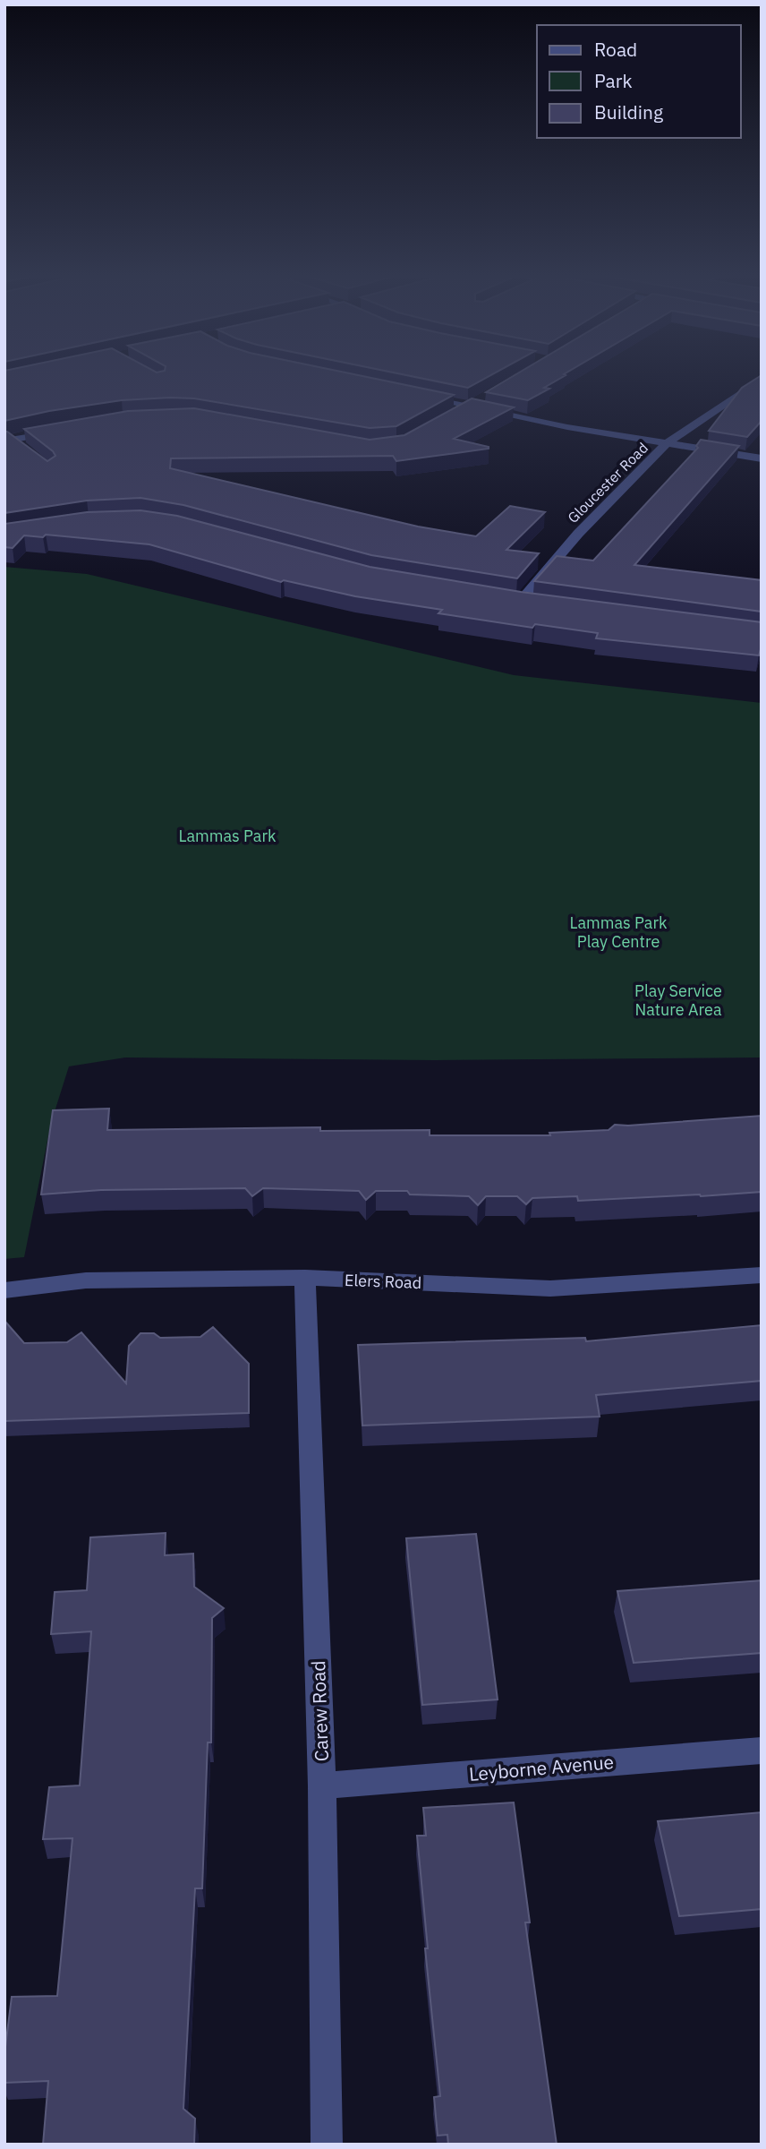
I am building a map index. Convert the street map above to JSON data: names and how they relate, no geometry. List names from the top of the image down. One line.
{"streets":{"street":["Gloucester Road","Elers Road","Carew Road","Leyborne Avenue"]},"crossings":[["Elers Road","Carew Road"],["Carew Road","Leyborne Avenue"]],"parks":["Lammas Park","Lammas Park Play Centre","Play Service Nature Area"],"legend":["Road","Park","Building"]}
